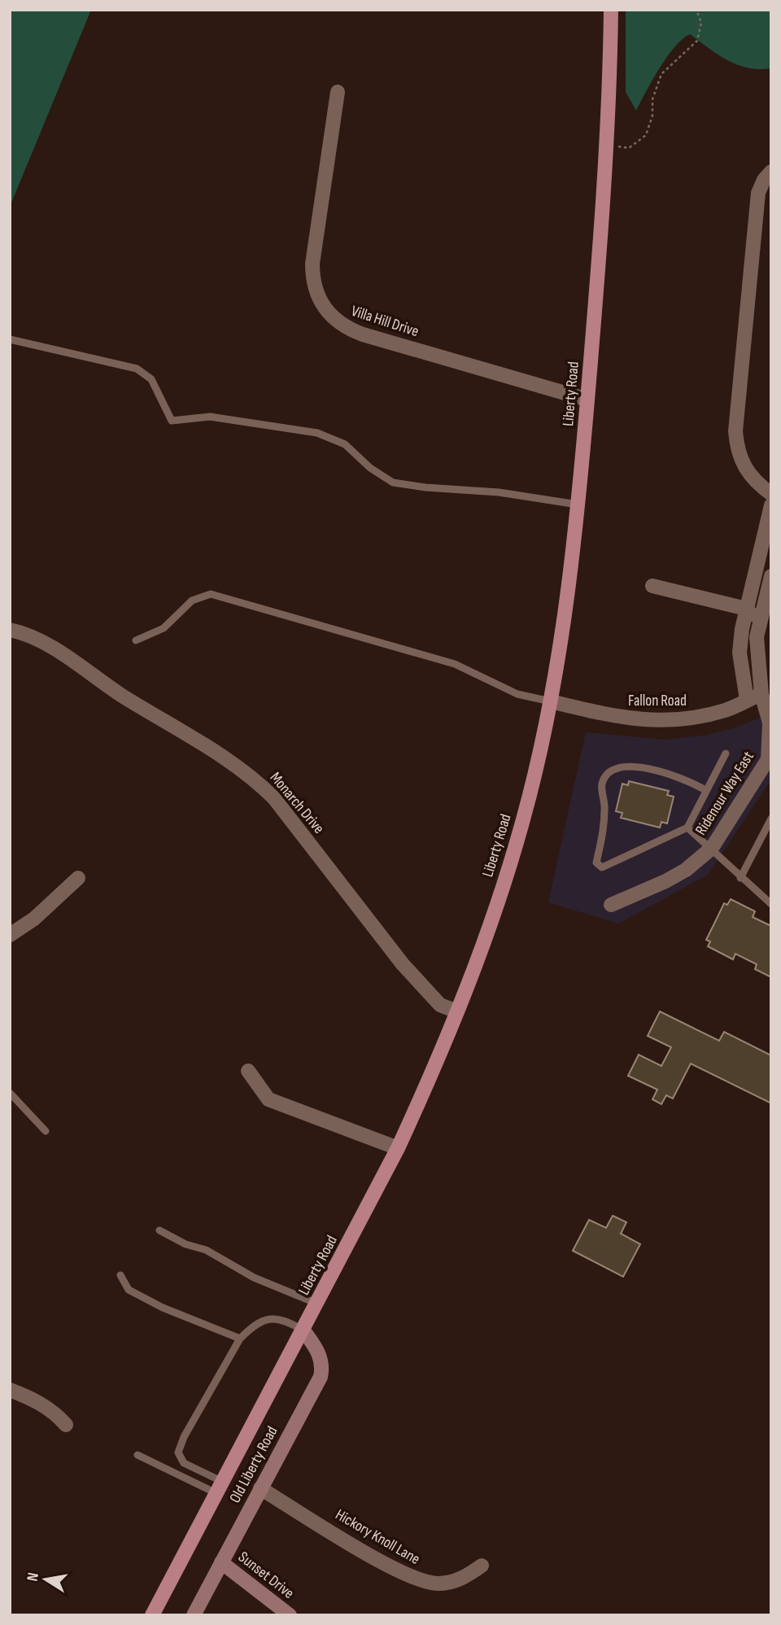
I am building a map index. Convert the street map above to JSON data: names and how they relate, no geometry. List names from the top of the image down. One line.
{"streets":{"main road":["Liberty Road"],"street":["Villa Hill Drive","Fallon Road","Ridenour Way East","Monarch Drive","Old Liberty Road","Hickory Knoll Lane","Sunset Drive"]},"crossings":[["Villa Hill Drive","Liberty Road"],["Liberty Road","Fallon Road"],["Liberty Road","Monarch Drive"],["Liberty Road","Old Liberty Road"],["Fallon Road","Ridenour Way East"],["Old Liberty Road","Hickory Knoll Lane"],["Old Liberty Road","Sunset Drive"]],"north":"left"}
